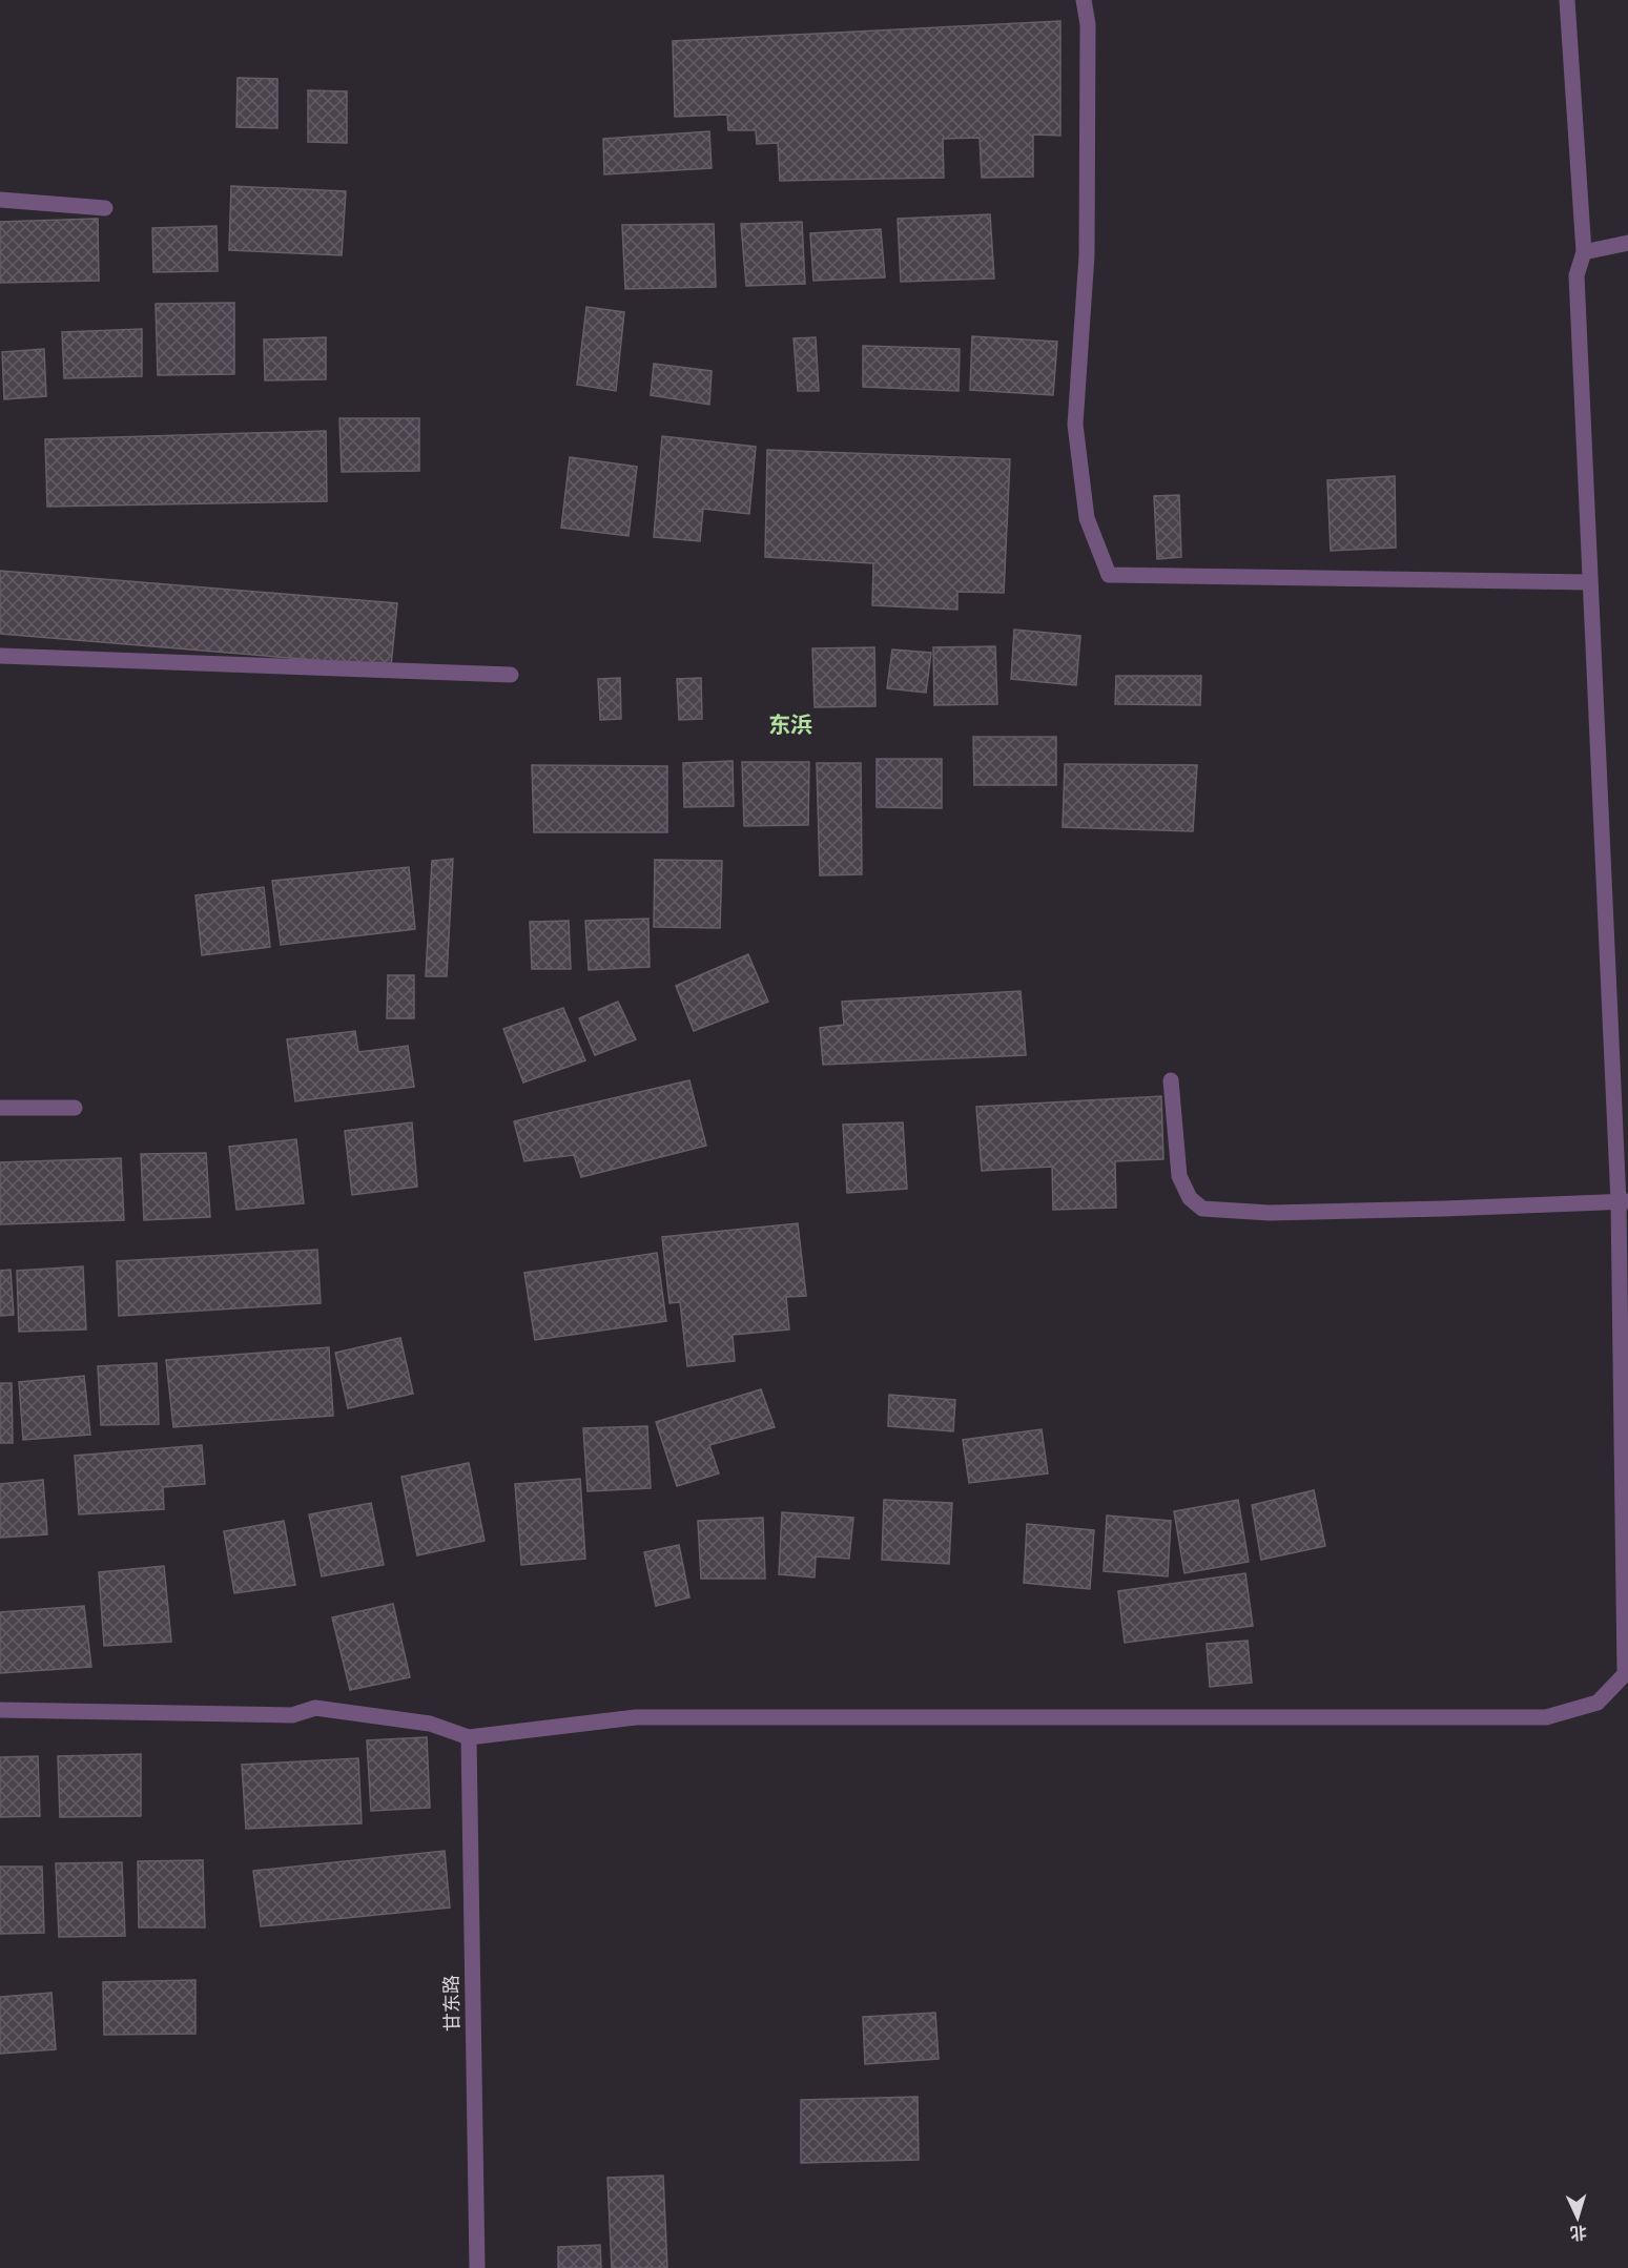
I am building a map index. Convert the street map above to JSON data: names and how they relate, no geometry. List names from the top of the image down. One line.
{"streets":{"street":["甘东路"]},"districts":["东浜"],"north":"bottom"}
